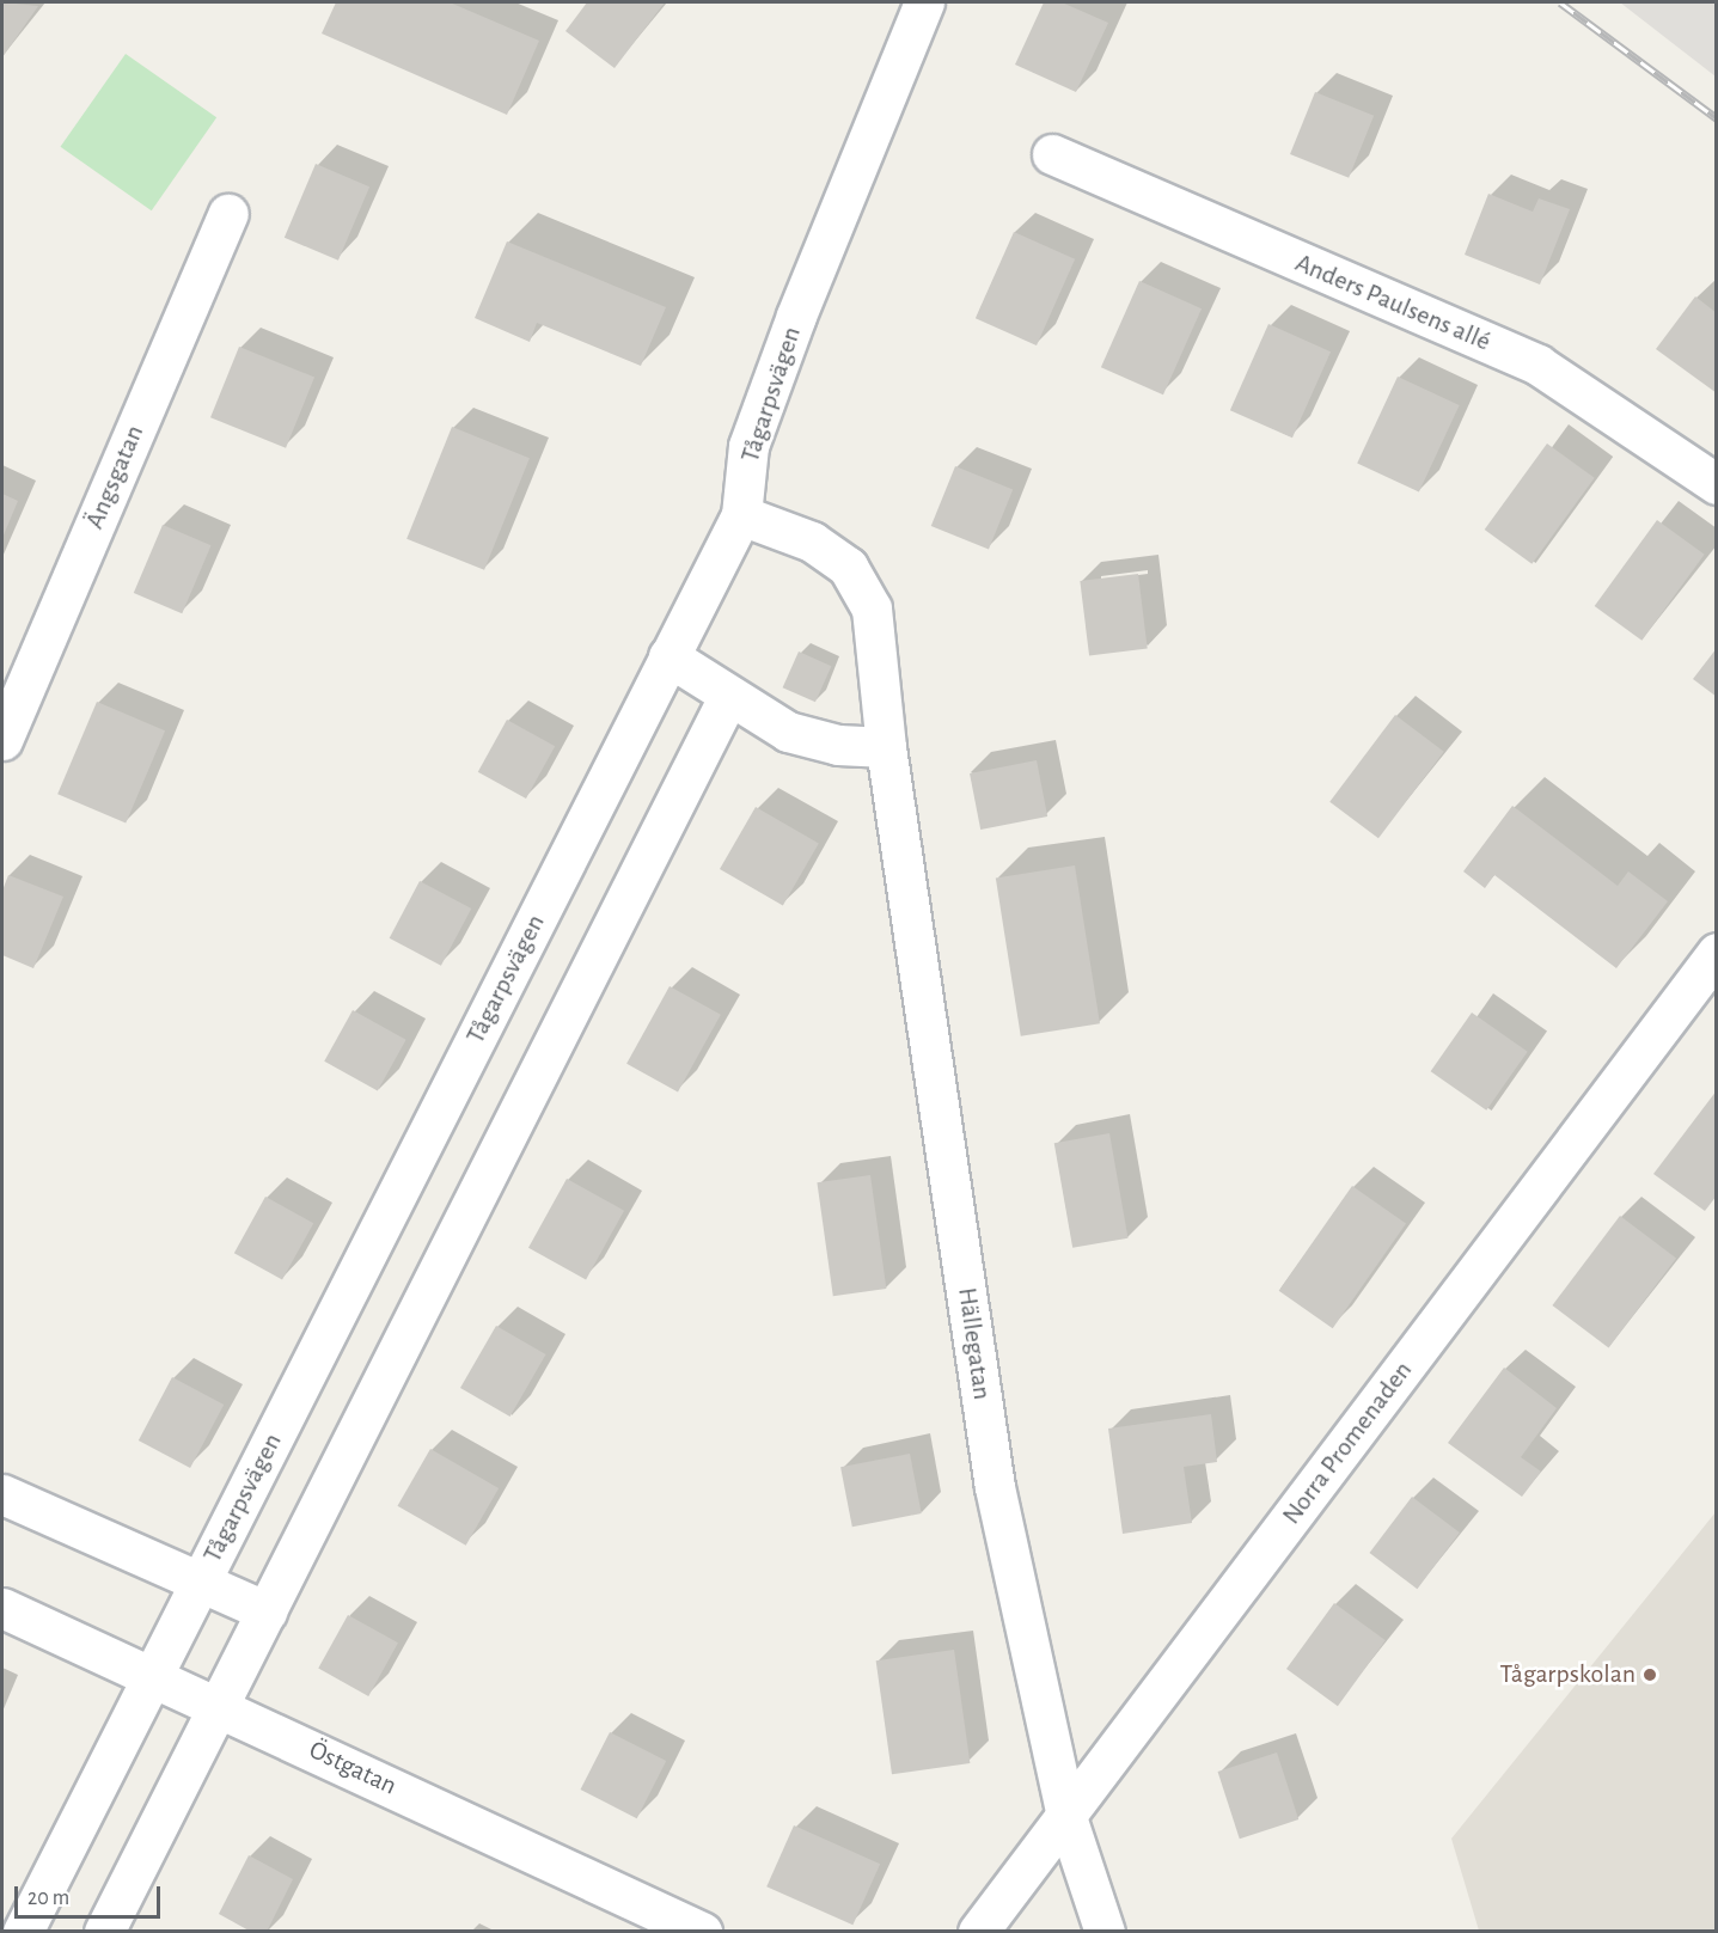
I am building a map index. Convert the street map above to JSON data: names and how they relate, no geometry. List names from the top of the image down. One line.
{"streets":{"street":["Anders Paulsens allé","Tågarpsvägen","Ängsgatan","Hällegatan","Norra Promenaden","Östgatan"]},"crossings":[["Tågarpsvägen","Hällegatan"],["Tågarpsvägen","Östgatan"],["Hällegatan","Norra Promenaden"]],"places":["Tågarpskolan"],"scale_bar":"20 m"}
